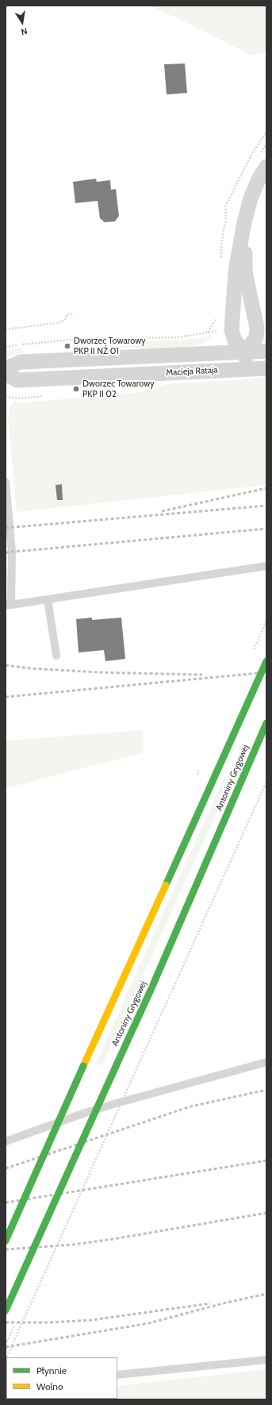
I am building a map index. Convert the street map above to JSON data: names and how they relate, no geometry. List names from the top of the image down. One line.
{"streets":{"street":["Macieja Rataja","Antoniny Grygowej"]},"places":["Dworzec Towarowy PKP II NŻ 01","Dworzec Towarowy PKP II 02"],"legend":["Płynnie","Wolno"],"north":"bottom"}
